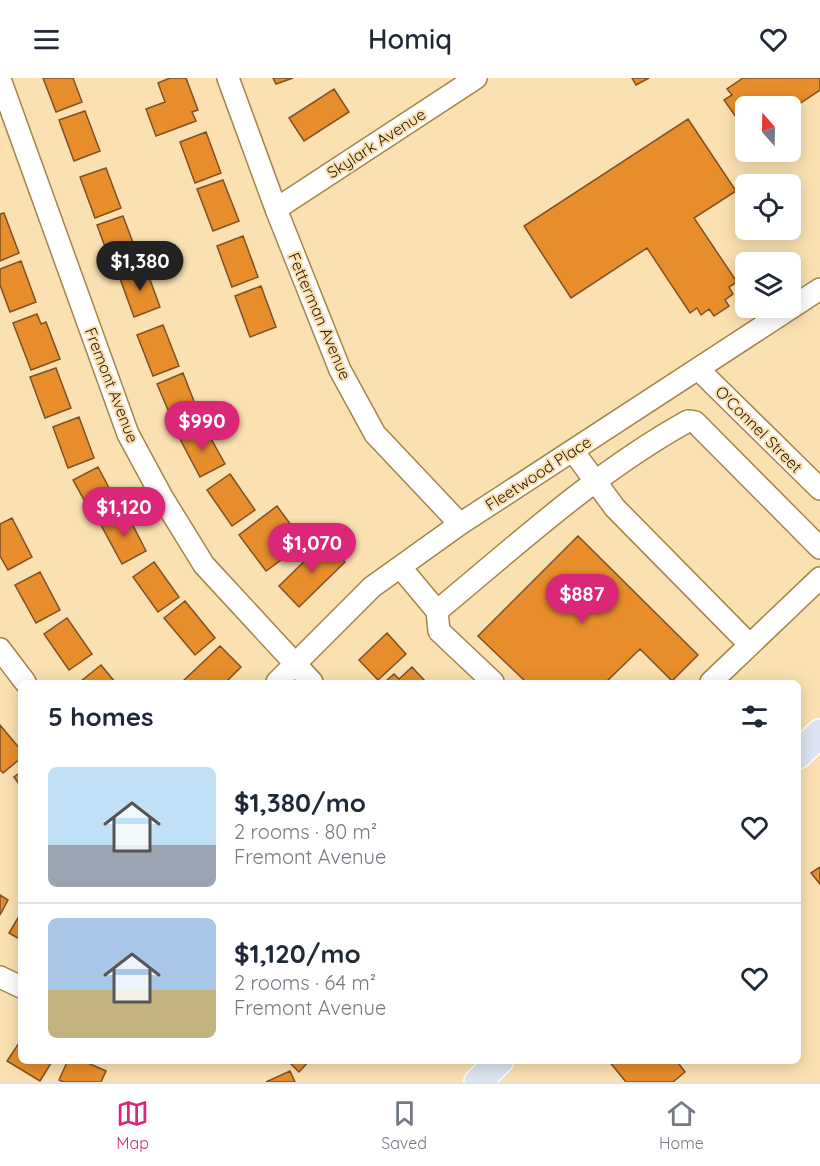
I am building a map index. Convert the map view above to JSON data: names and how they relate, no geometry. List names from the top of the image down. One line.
{"streets":{"street":["Skylark Avenue","Fetterman Avenue","Fremont Avenue","O'Connel Street","Fleetwood Place"]},"crossings":[["Skylark Avenue","Fetterman Avenue"],["Fetterman Avenue","Fleetwood Place"],["Fremont Avenue","Fleetwood Place"],["O'Connel Street","Fleetwood Place"]],"north":"top","page":{"header":"Homiq","price":["$1,380","$990","$1,120","$1,070","$887"],"heading":"5 homes","list":[{"name":"$1,380/mo","note":"2 rooms · 80 m² · Fremont Avenue"},{"name":"$1,120/mo","note":"2 rooms · 64 m² · Fremont Avenue"}],"tabs":["Map","Saved","Home"]}}
